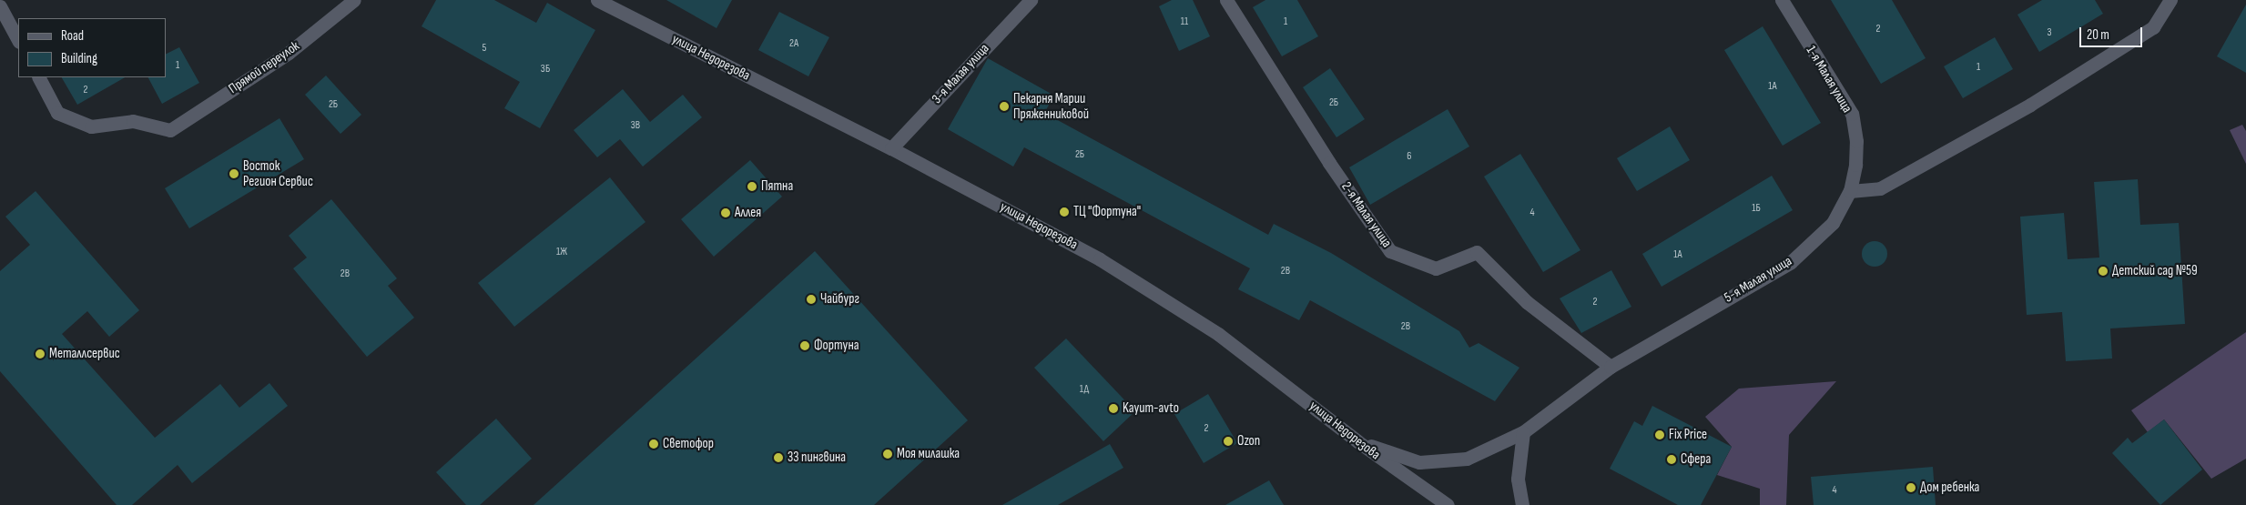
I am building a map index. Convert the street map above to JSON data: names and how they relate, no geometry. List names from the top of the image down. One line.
{"streets":{"street":["улица Недорезова","Прямой переулок","3-я Малая улица","1-я Малая улица","2-я Малая улица","5-я Малая улица"]},"crossings":[["улица Недорезова","3-я Малая улица"],["улица Недорезова","5-я Малая улица"],["1-я Малая улица","5-я Малая улица"],["2-я Малая улица","5-я Малая улица"]],"places":["Пекарня Марии Пряженниковой","Восток Регион Сервис","Пятна","ТЦ \"Фортуна\"","Аллея","Детский сад №59","Чайбург","Фортуна","Металлсервис","Kayum-avto","Fix Price","Ozon","Светофор","Моя милашка","33 пингвина","Сфера","Дом ребенка"],"house_numbers":["11","1","2","3","2А","5","1","1","3Б","1А","2","2Б","2Б","3В","2Б","6","1Б","4","1Ж","1А","2В","2В","2","2В","1Д","2","4"],"legend":["Road","Building"],"scale_bar":"20 m"}
